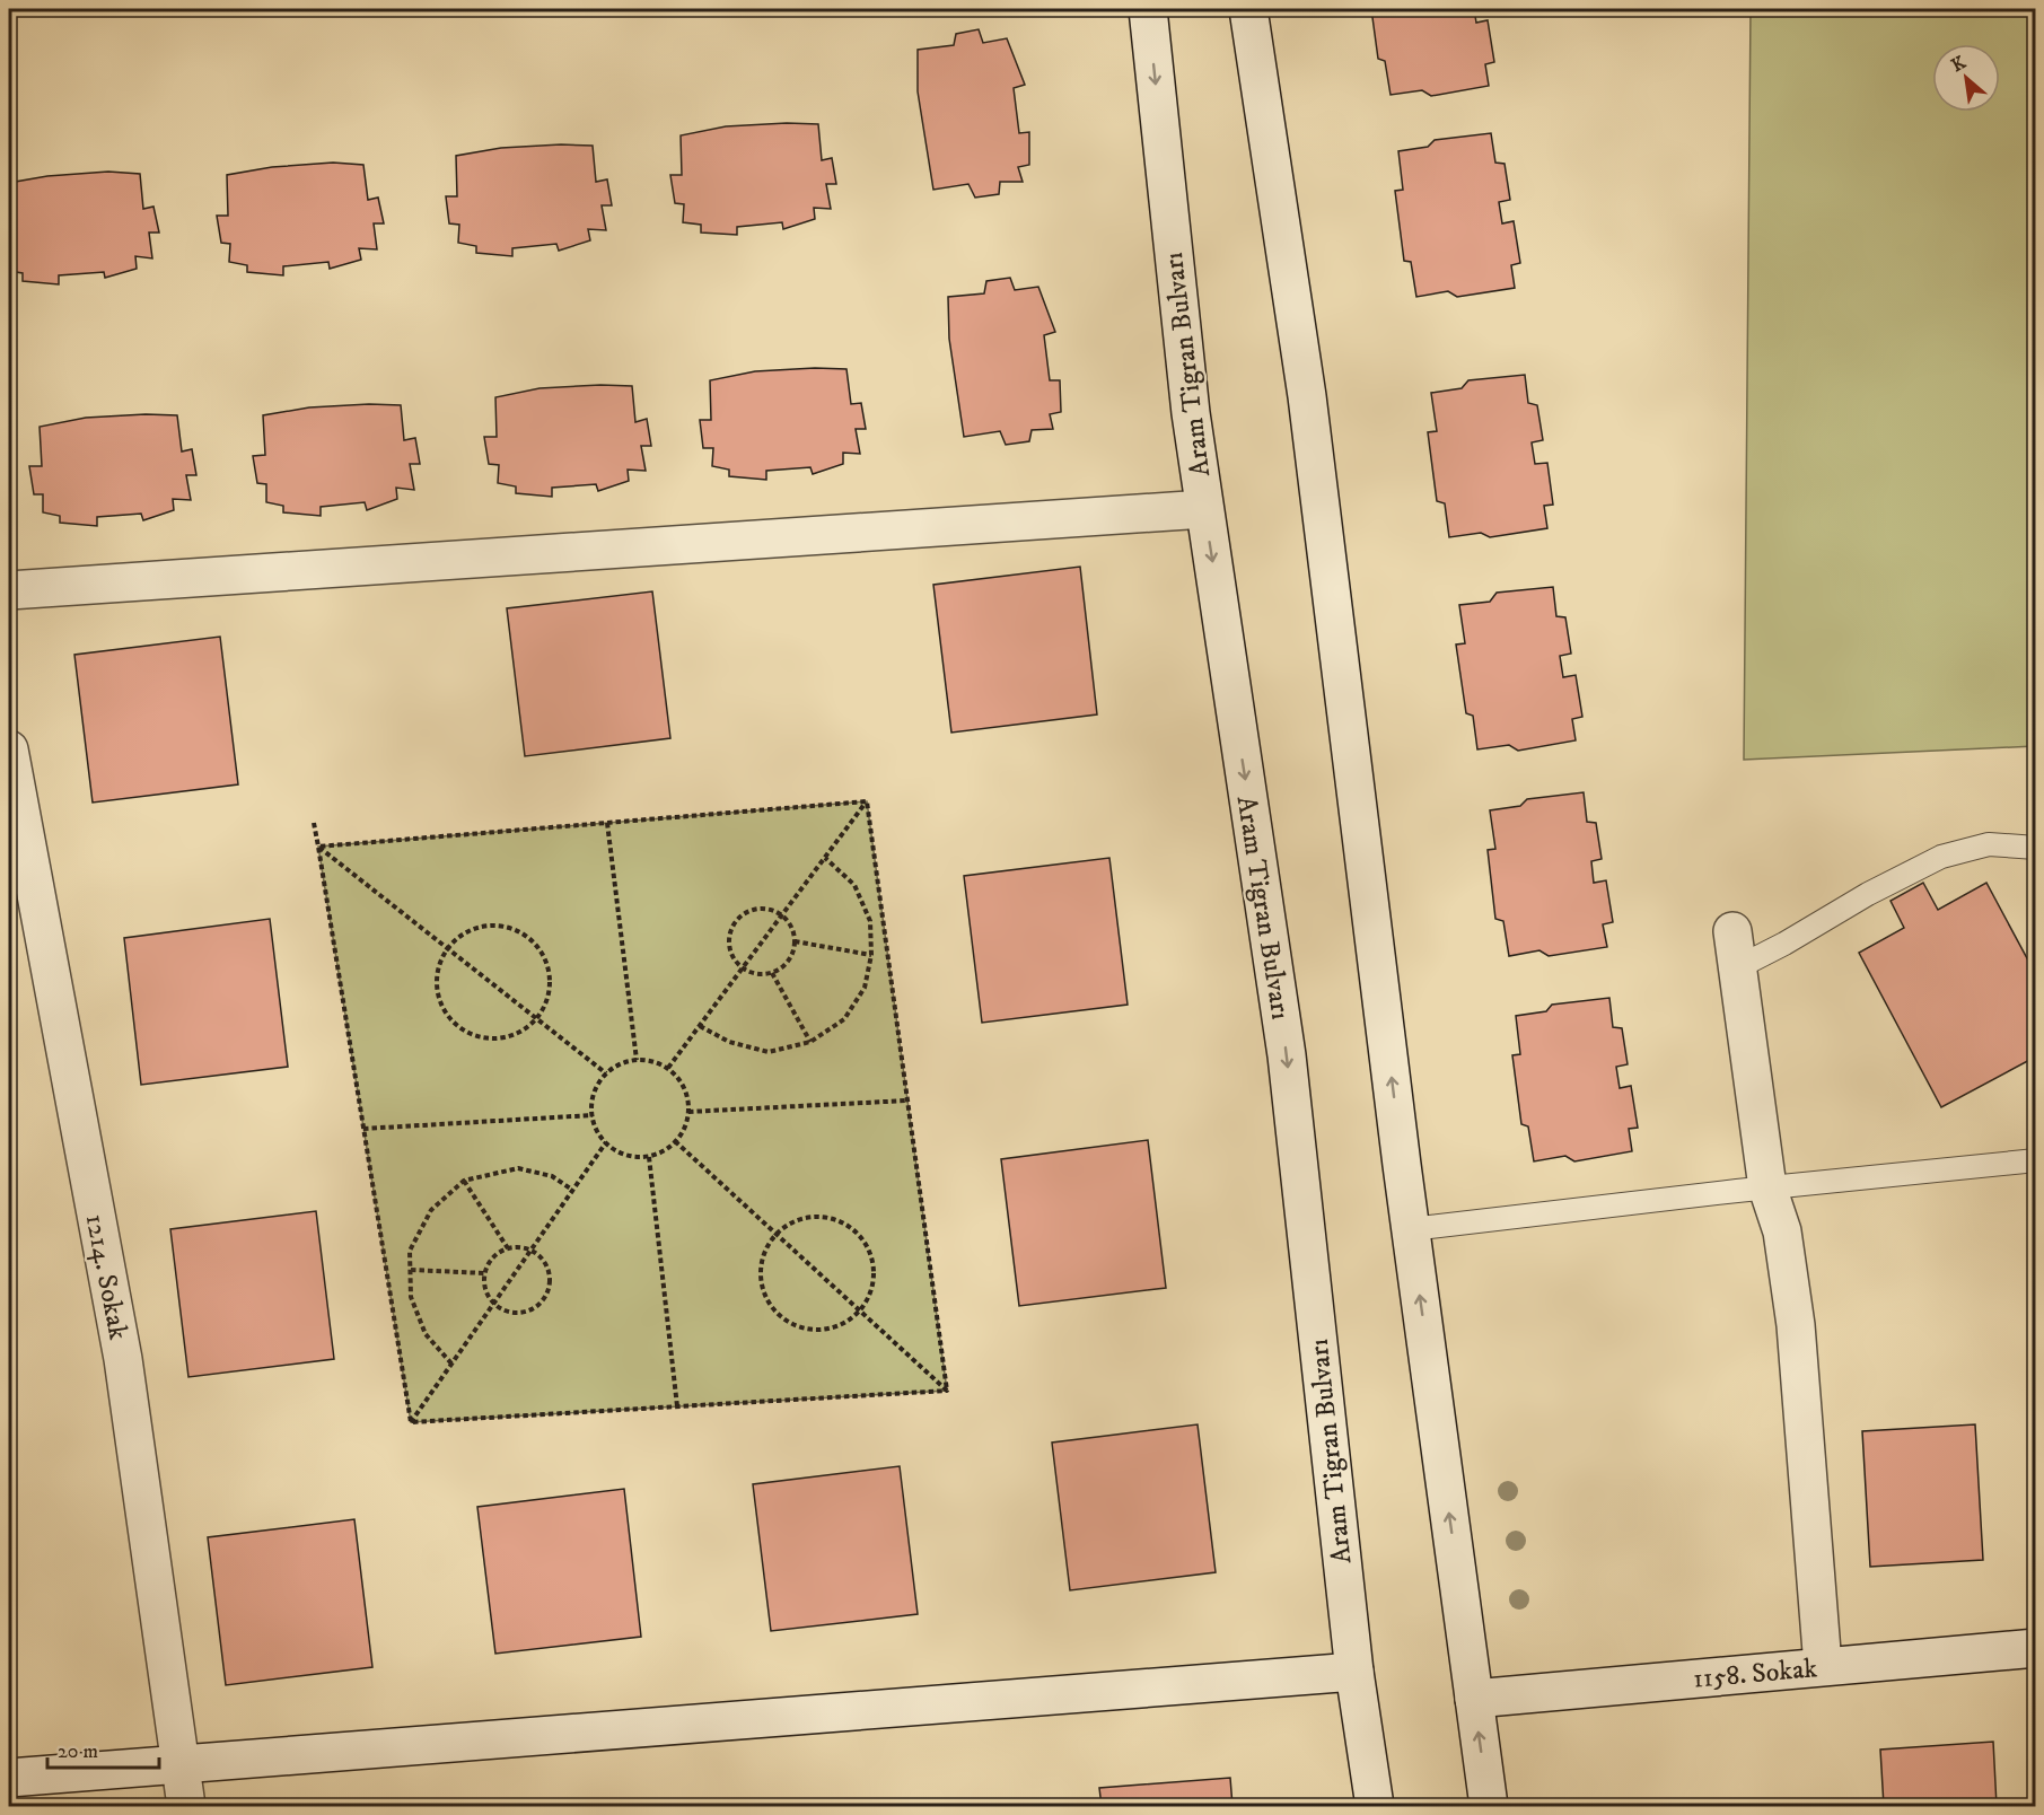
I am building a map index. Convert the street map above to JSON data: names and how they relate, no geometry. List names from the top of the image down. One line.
{"streets":{"street":["Aram Tigran Bulvarı","1214. Sokak","1158. Sokak"]},"scale_bar":"20 m","north":"top left"}
